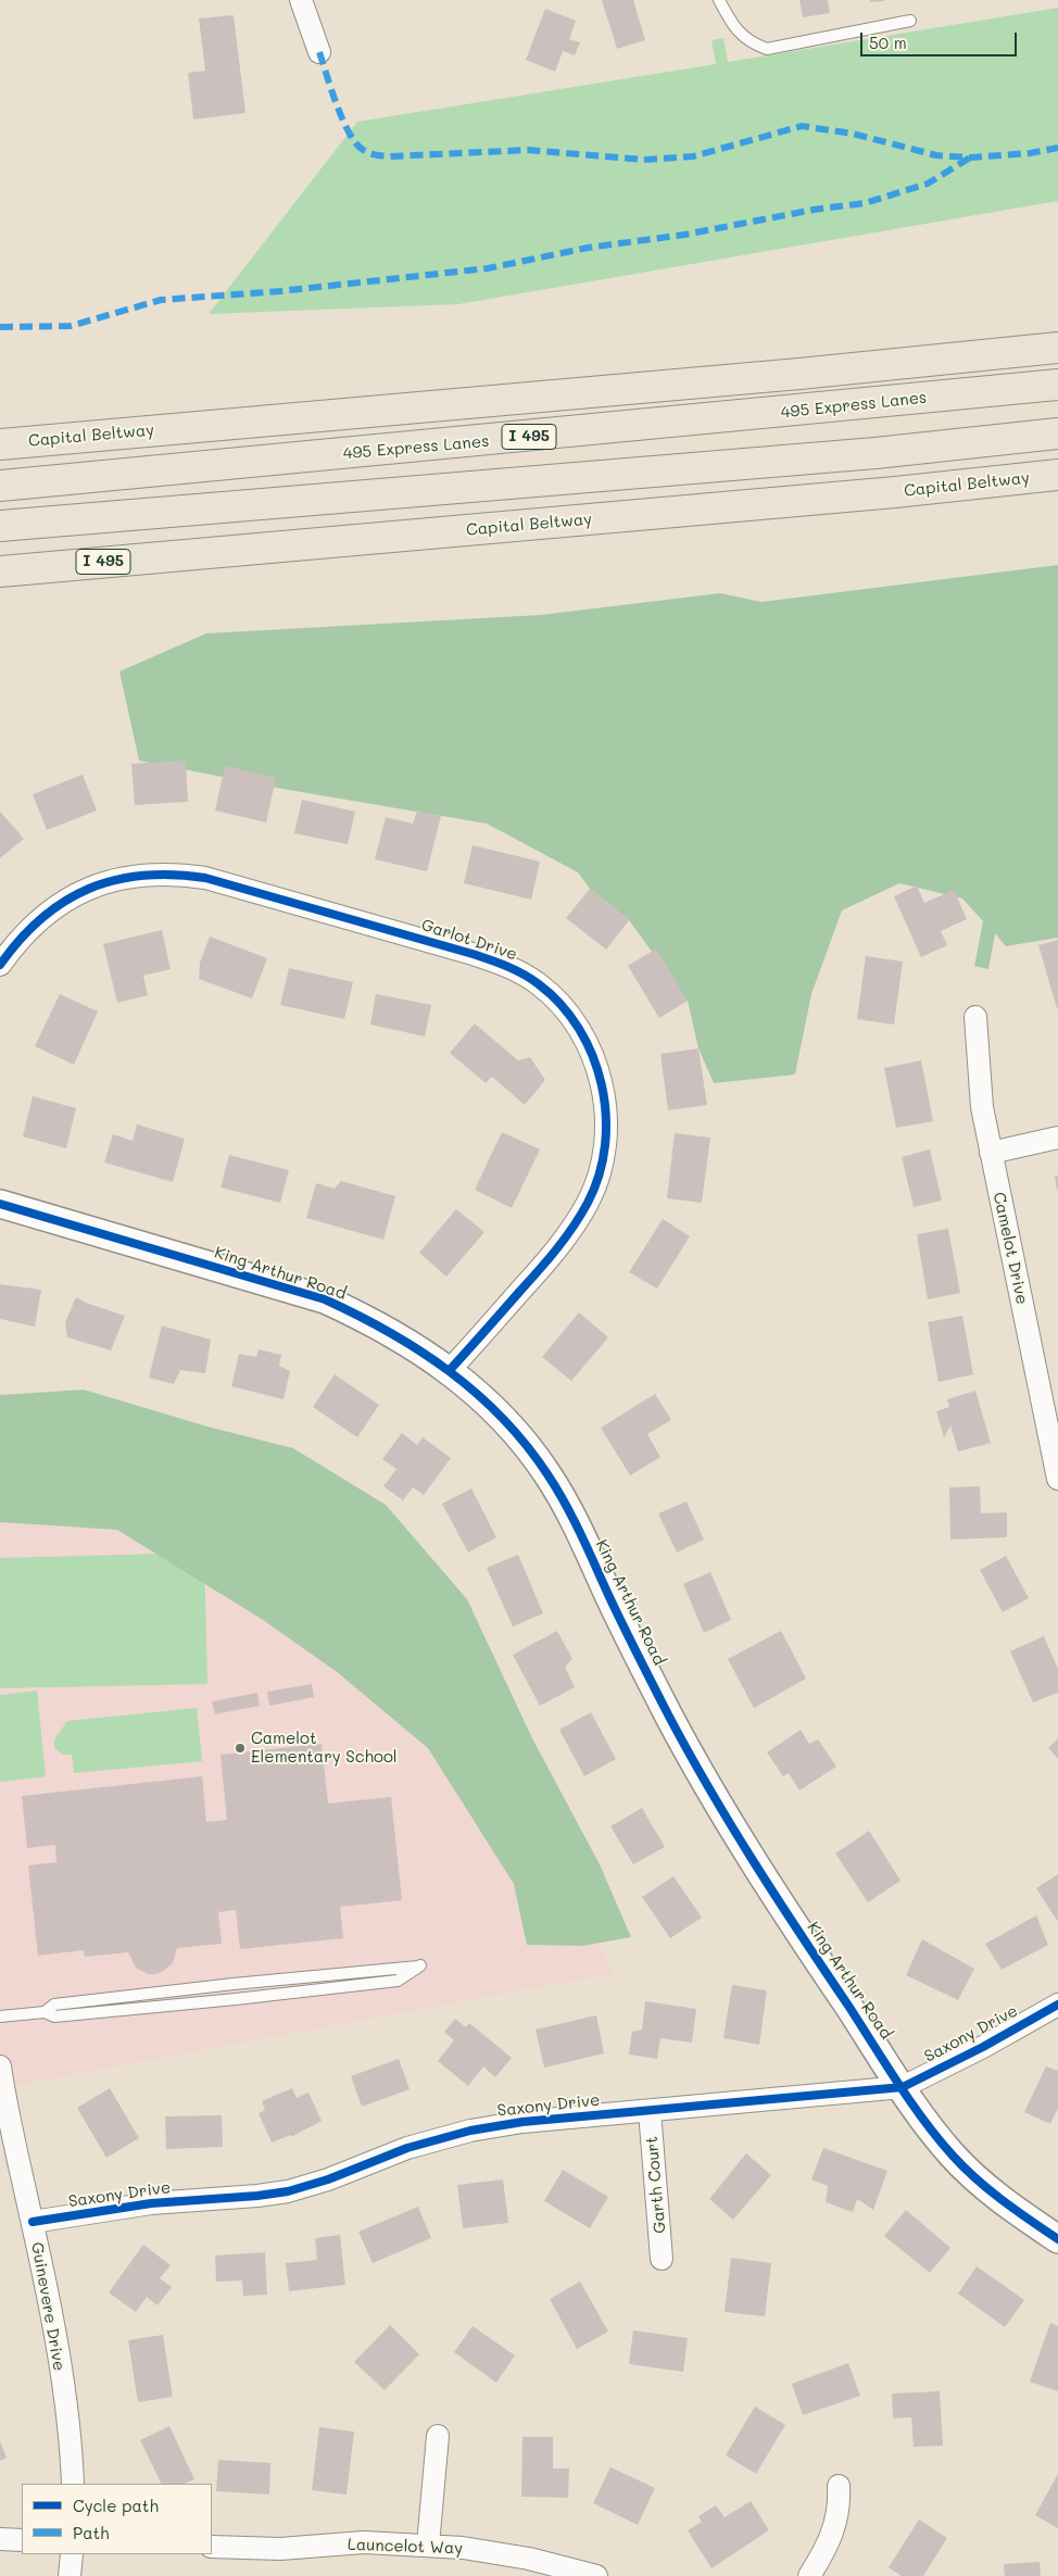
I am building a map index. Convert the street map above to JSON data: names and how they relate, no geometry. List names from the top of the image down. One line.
{"streets":{"highway":["495 Express Lanes","Capital Beltway","I 495"],"street":["Garlot Drive","Camelot Drive","King Arthur Road","Saxony Drive","Garth Court","Guinevere Drive","Launcelot Way"]},"crossings":[["Garlot Drive","King Arthur Road"],["King Arthur Road","Saxony Drive"],["Saxony Drive","Garth Court"],["Saxony Drive","Guinevere Drive"]],"places":["Camelot Elementary School"],"legend":["Cycle path","Path"],"scale_bar":"50 m"}
